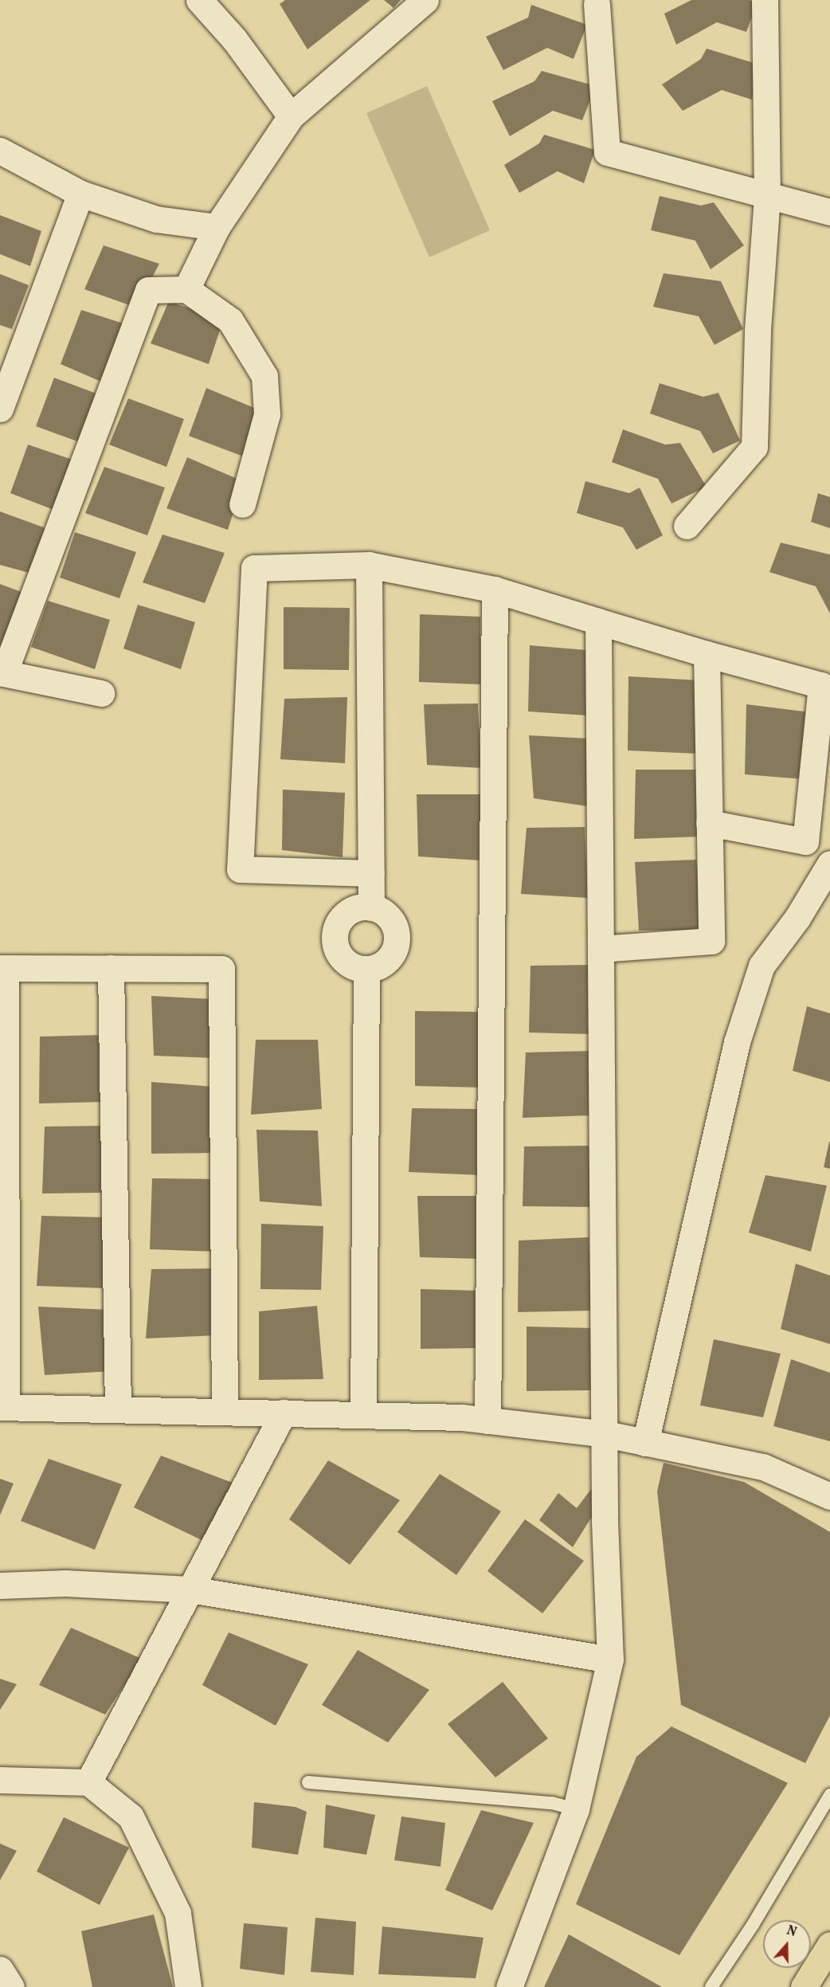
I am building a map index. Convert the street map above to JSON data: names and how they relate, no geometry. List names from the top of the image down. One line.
{"north":"top"}
